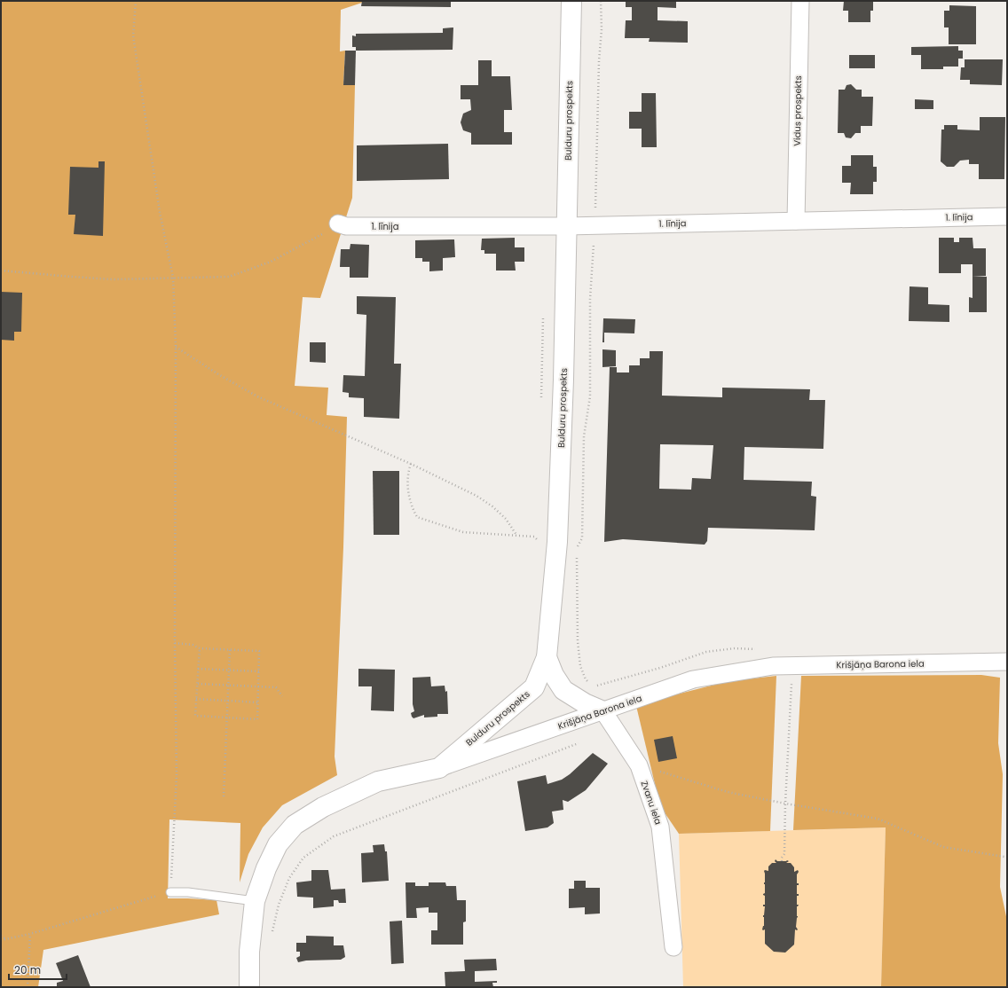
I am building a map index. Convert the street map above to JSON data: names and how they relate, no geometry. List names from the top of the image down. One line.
{"streets":{"street":["Vidus prospekts","Bulduru prospekts","1. līnija","Krišjāņa Barona iela","Zvanu iela"]},"crossings":[["Vidus prospekts","1. līnija"],["Bulduru prospekts","1. līnija"],["Bulduru prospekts","Krišjāņa Barona iela"],["Krišjāņa Barona iela","Zvanu iela"]],"scale_bar":"20 m"}
